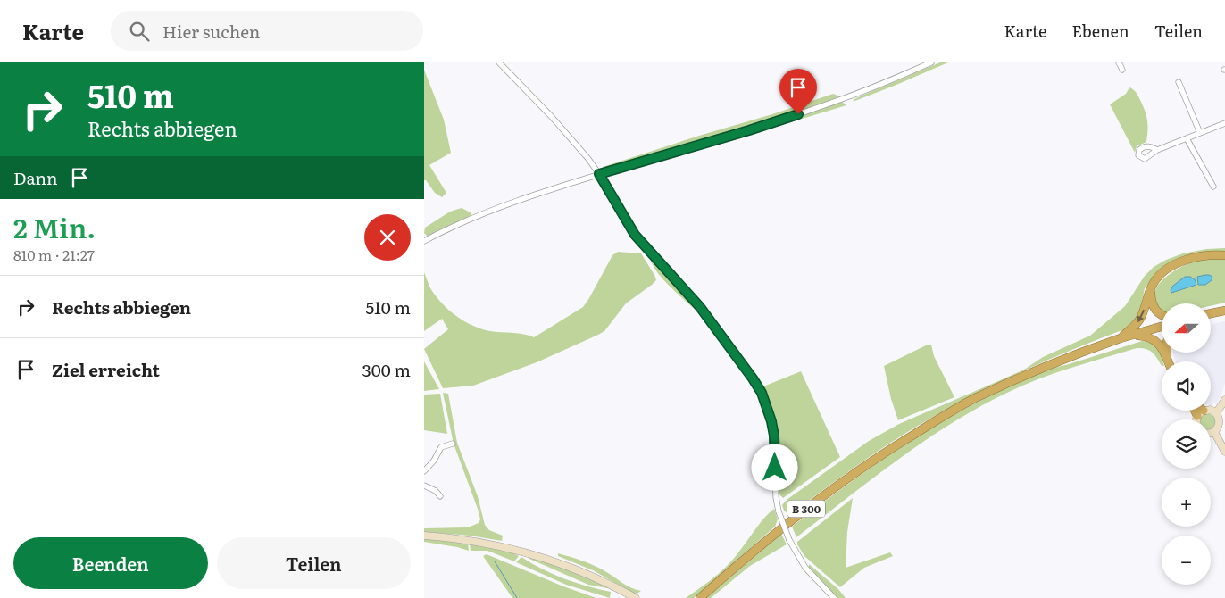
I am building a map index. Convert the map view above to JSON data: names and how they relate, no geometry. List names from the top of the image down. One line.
{"streets":{"highway":["B 300"]},"north":"left","page":{"header":"Karte","search":"Hier suchen","nav":["Karte","Ebenen","Teilen"],"turn":["510 m","Rechts abbiegen"],"then":"Dann","heading":["2 Min.","810 m · 21:27"],"list":[{"name":"Rechts abbiegen","value":"510 m"},{"name":"Ziel erreicht","value":"300 m"}],"map_buttons":["+","−"],"buttons":["Beenden","Teilen"]}}
